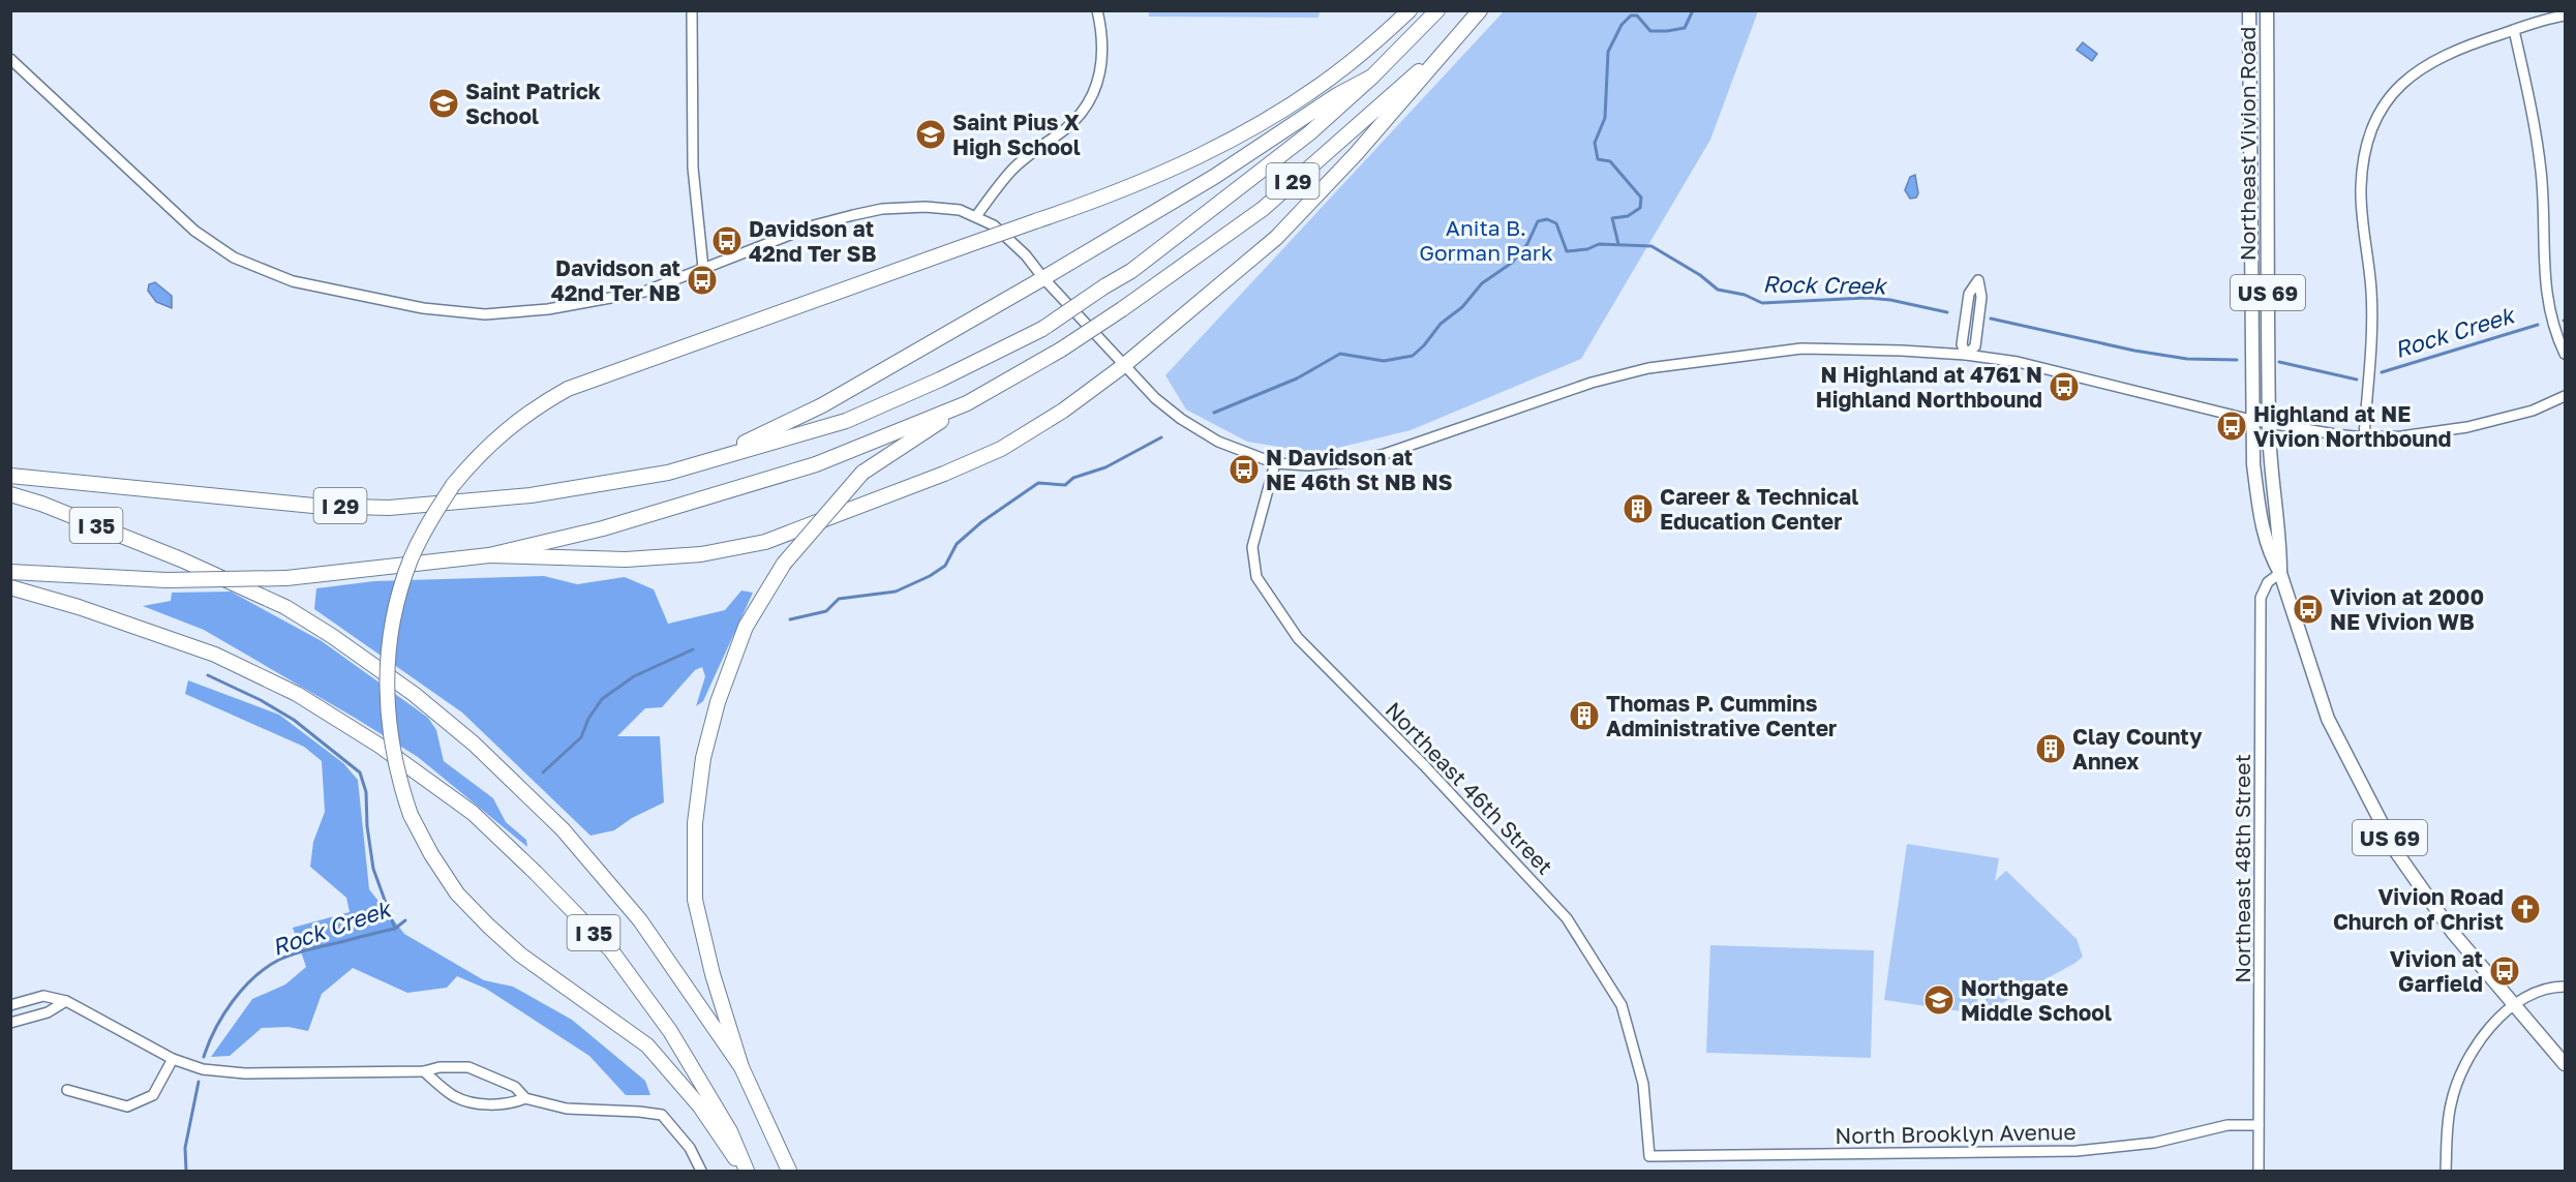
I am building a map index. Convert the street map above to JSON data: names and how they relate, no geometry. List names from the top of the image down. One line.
{"streets":{"highway":["I 29","I 35"],"main road":["Northeast Vivion Road","US 69"],"street":["Northeast 46th Street","Northeast 48th Street","North Brooklyn Avenue"]},"crossings":[["Northeast Vivion Road","Northeast 48th Street"],["Northeast 46th Street","North Brooklyn Avenue"],["Northeast 48th Street","North Brooklyn Avenue"]],"water":["Rock Creek"],"parks":["Anita B. Gorman Park"],"places":{"school or university":["Saint Patrick School","Saint Pius X High School","Northgate Middle School"],"bus stop":["Davidson at 42nd Ter SB","Davidson at 42nd Ter NB","N Highland at 4761 N Highland Northbound","Highland at NE Vivion Northbound","N Davidson at NE 46th St NB NS","Vivion at 2000 NE Vivion WB","Vivion at Garfield"],"building":["Career & Technical Education Center","Thomas P. Cummins Administrative Center","Clay County Annex"],"church":["Vivion Road Church of Christ"]}}
